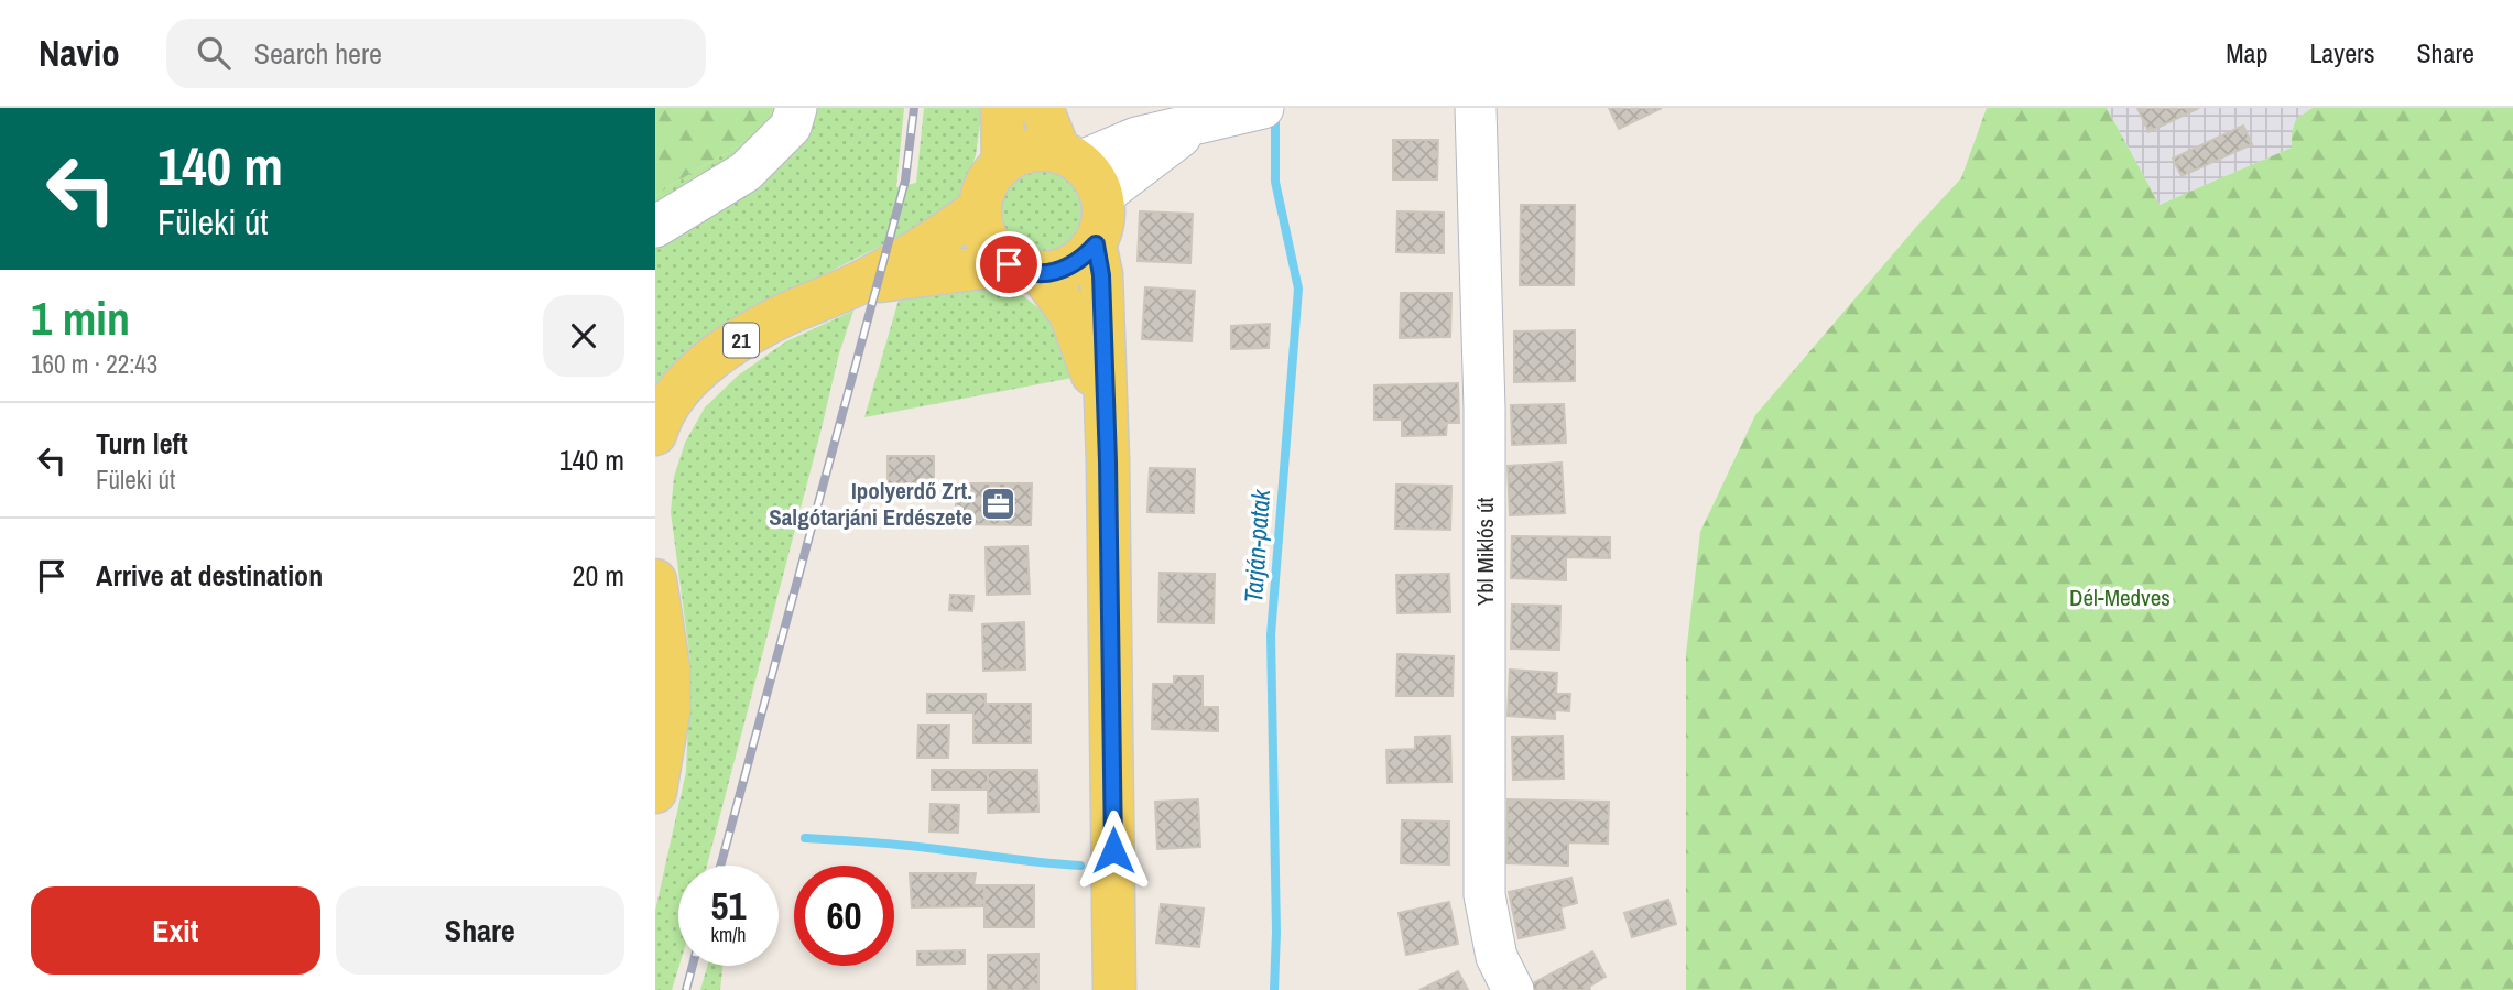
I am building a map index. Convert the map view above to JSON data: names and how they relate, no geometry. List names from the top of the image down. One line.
{"streets":{"main road":["21"],"street":["Ybl Miklós út"]},"water":["Tarján-patak"],"parks":["Dél-Medves"],"places":{"office":["Ipolyerdő Zrt. Salgótarjáni Erdészete"]},"page":{"header":"Navio","search":"Search here","nav":["Map","Layers","Share"],"turn":["140 m","Füleki út"],"heading":["1 min","160 m · 22:43"],"list":[{"name":"Turn left","note":"Füleki út","value":"140 m"},{"name":"Arrive at destination","value":"20 m"}],"speed":"51 km/h","limit":"60","buttons":["Exit","Share"]}}
